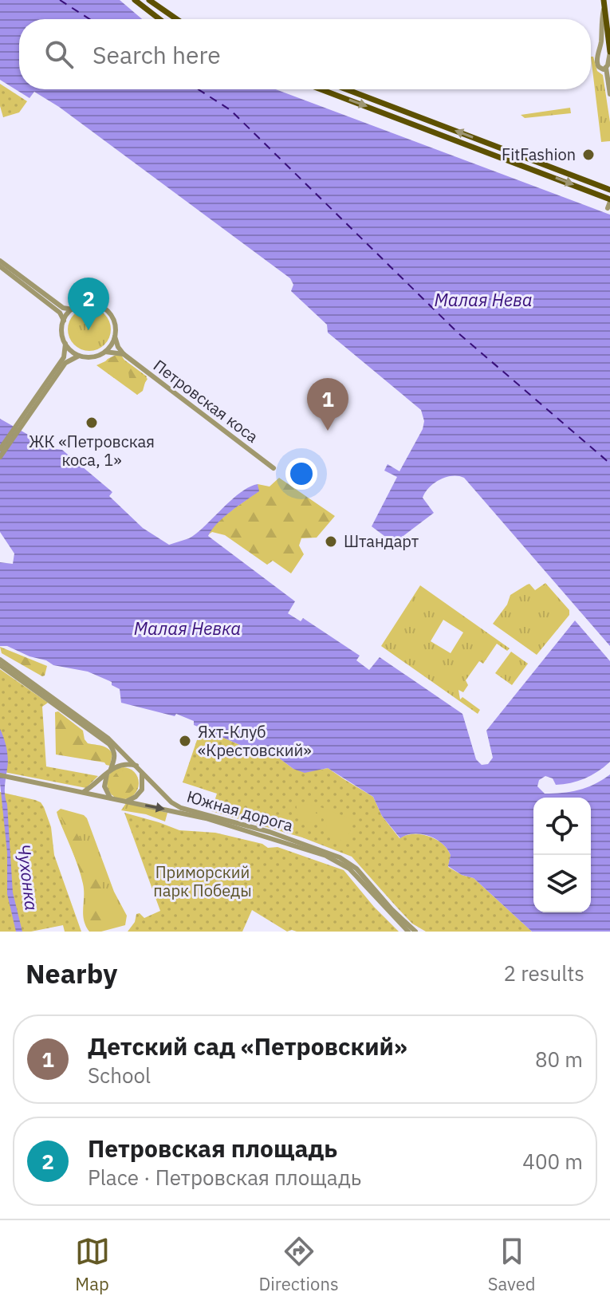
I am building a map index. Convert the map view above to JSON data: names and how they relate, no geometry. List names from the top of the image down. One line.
{"streets":{"street":["Петровская коса","Южная дорога"]},"water":["Малая Нева","Малая Невка","Чухонка"],"parks":["Приморский парк Победы"],"places":["FitFashion","ЖК «Петровская коса, 1»","Штандарт","Яхт-Клуб «Крестовский»"],"page":{"search":"Search here","pins":["2","1"],"heading":["Nearby","2 results"],"list":[{"mark":"1","name":"Детский сад «Петровский»","note":"School","value":"80 m"},{"mark":"2","name":"Петровская площадь","note":"Place · Петровская площадь","value":"400 m"}],"nav":["Map","Directions","Saved"]}}
